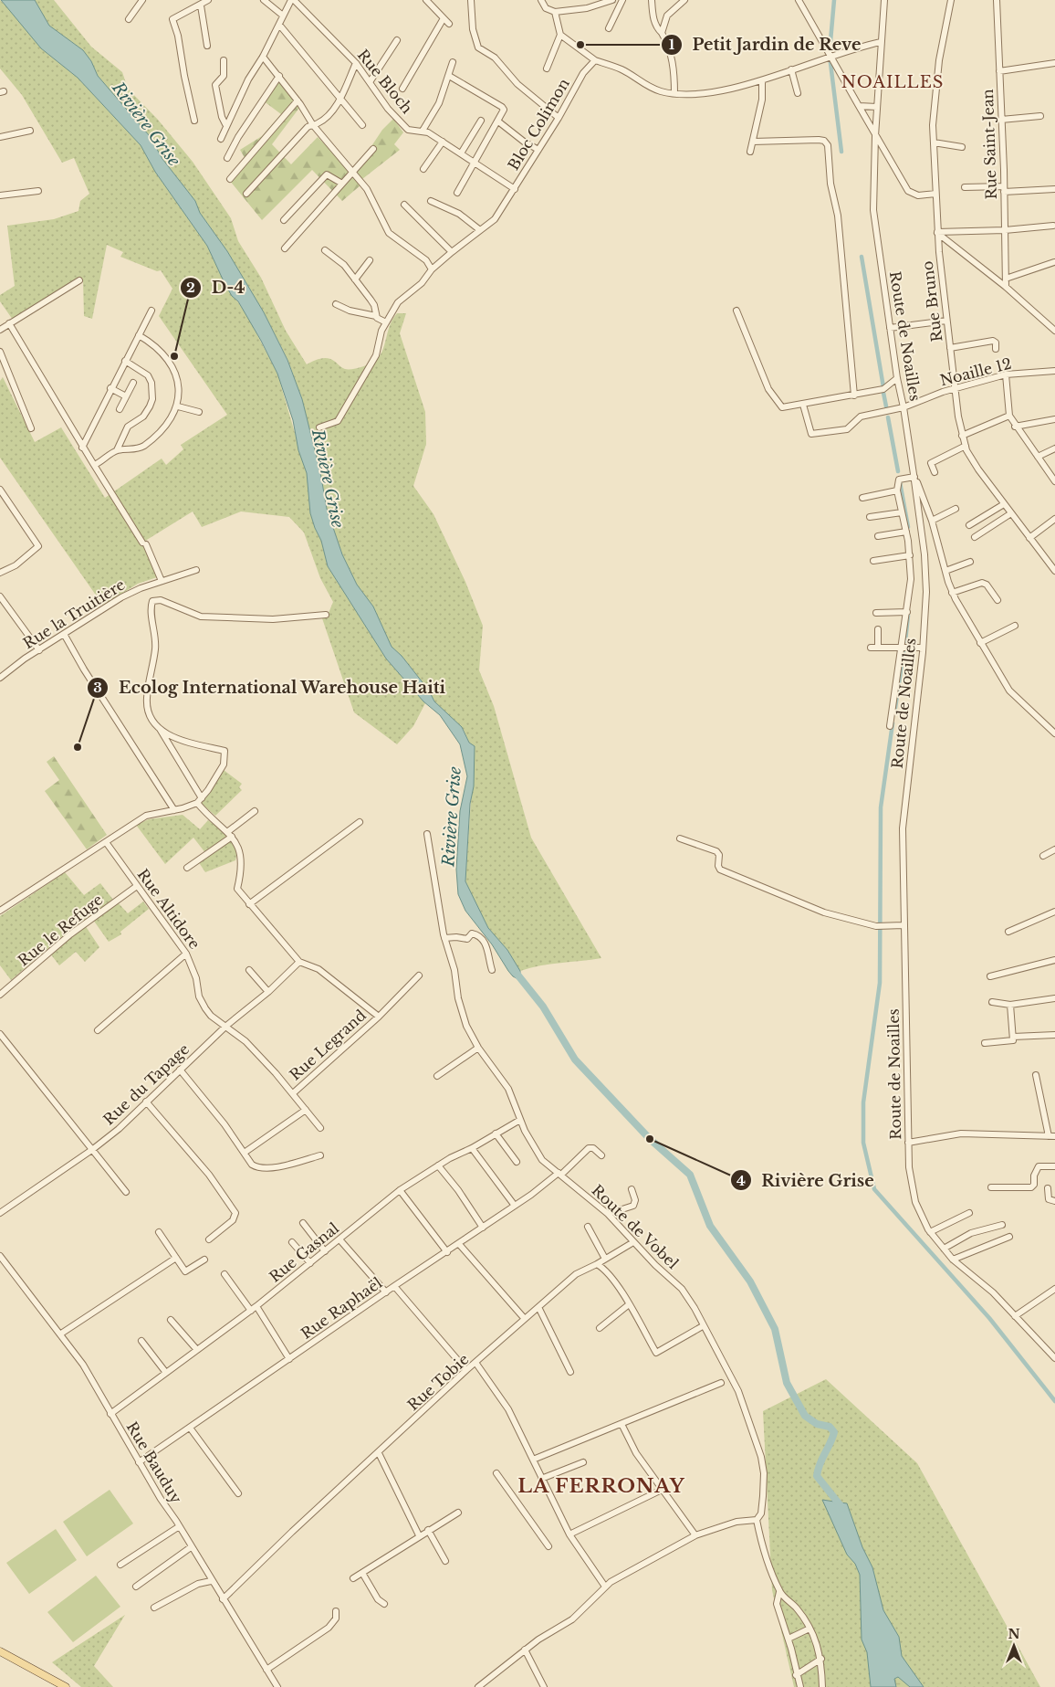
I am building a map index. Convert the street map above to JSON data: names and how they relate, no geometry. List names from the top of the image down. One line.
{"streets":{"street":["Rue Bloch","Bloc Colimon","Rue Saint-Jean","Rue Bruno","Route de Noailles","Noaille 12","Rue la Truitière","Rue Altidore","Rue le Refuge","Rue Legrand","Rue du Tapage","Route de Vobel","Rue Gasnal","Rue Raphaël","Rue Tobie","Rue Bauduy"]},"crossings":[["Rue Bloch","Bloc Colimon"],["Rue Bruno","Noaille 12"],["Route de Noailles","Noaille 12"],["Rue Altidore","Rue le Refuge"],["Rue Altidore","Rue Legrand"],["Rue Altidore","Rue du Tapage"],["Route de Vobel","Rue Gasnal"],["Route de Vobel","Rue Raphaël"],["Route de Vobel","Rue Tobie"],["Rue Gasnal","Rue Bauduy"],["Rue Raphaël","Rue Bauduy"],["Rue Tobie","Rue Bauduy"]],"districts":["NOAILLES","LA FERRONAY"],"water":["Rivière Grise"],"places":["Petit Jardin de Reve","D-4","Ecolog International Warehouse Haiti","Rivière Grise"],"north":"top"}
